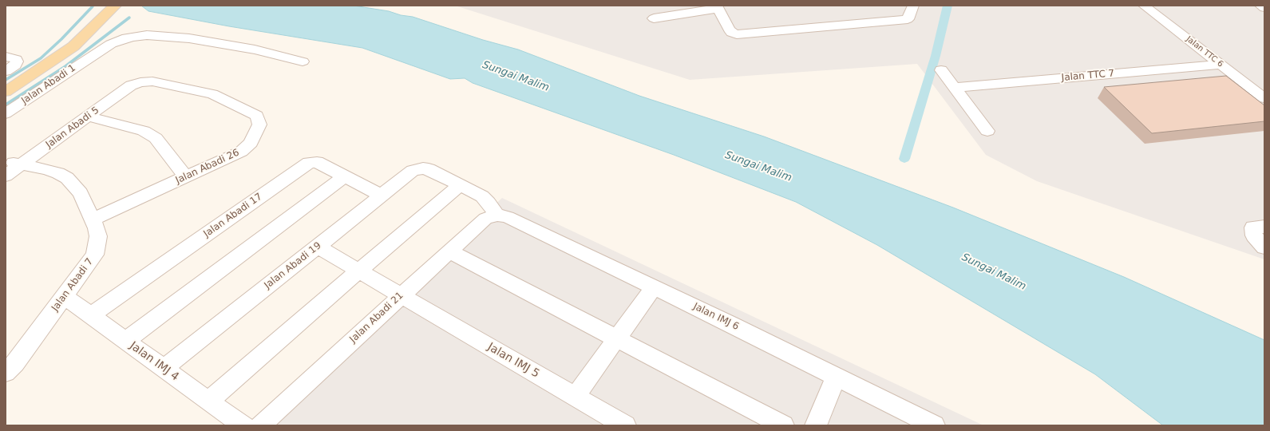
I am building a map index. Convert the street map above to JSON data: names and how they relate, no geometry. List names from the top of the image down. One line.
{"streets":{"street":["Jalan TTC 6","Jalan TTC 7","Jalan Abadi 1","Jalan Abadi 5","Jalan Abadi 26","Jalan Abadi 17","Jalan Abadi 19","Jalan Abadi 7","Jalan IMJ 6","Jalan Abadi 21","Jalan IMJ 5","Jalan IMJ 4"]},"crossings":[["Jalan TTC 6","Jalan TTC 7"],["Jalan Abadi 5","Jalan Abadi 26"],["Jalan Abadi 5","Jalan Abadi 7"],["Jalan Abadi 26","Jalan Abadi 7"],["Jalan Abadi 17","Jalan Abadi 19"],["Jalan Abadi 17","Jalan IMJ 4"],["Jalan Abadi 19","Jalan IMJ 5"],["Jalan Abadi 19","Jalan IMJ 4"],["Jalan Abadi 7","Jalan IMJ 4"],["Jalan IMJ 6","Jalan Abadi 21"],["Jalan Abadi 21","Jalan IMJ 5"]],"water":["Sungai Malim"]}
